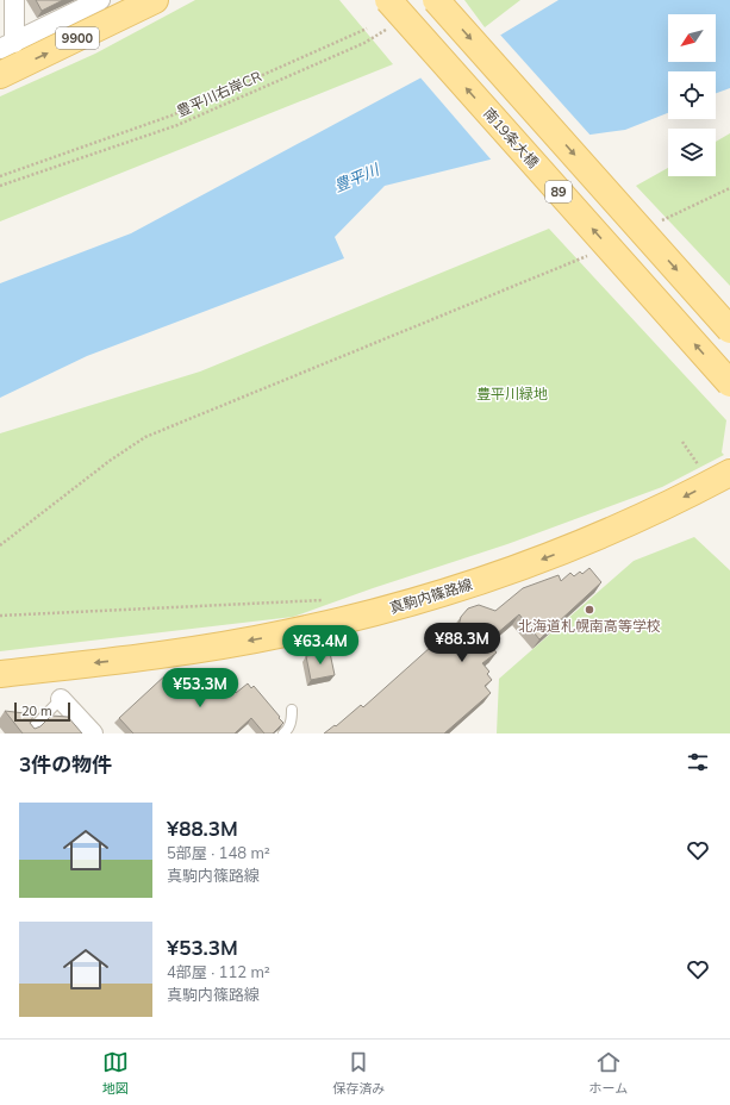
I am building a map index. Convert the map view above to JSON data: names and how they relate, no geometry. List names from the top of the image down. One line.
{"streets":{"main road":["9900","南19条大橋","89","真駒内篠路線"],"path":["豊平川右岸CR"]},"one_way":["真駒内篠路線"],"water":["豊平川"],"parks":["豊平川緑地"],"places":["北海道札幌南高等学校"],"scale_bar":"20 m","north":"bottom left","page":{"price":["¥88.3M","¥63.4M","¥53.3M"],"scale":"20 m","heading":"3件の物件","list":[{"name":"¥88.3M","note":"5部屋 · 148 m² · 真駒内篠路線"},{"name":"¥53.3M","note":"4部屋 · 112 m² · 真駒内篠路線"}],"tabs":["地図","保存済み","ホーム"]}}
